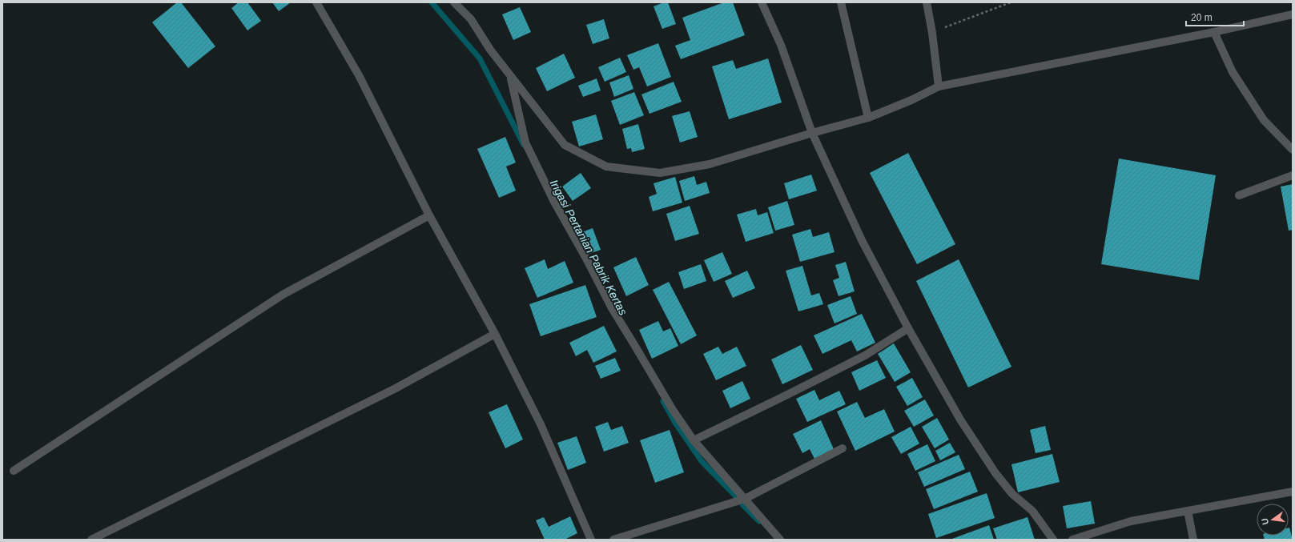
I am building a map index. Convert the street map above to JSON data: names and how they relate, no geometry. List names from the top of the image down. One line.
{"water":["Irigasi Pertanian Pabrik Kertas"],"scale_bar":"20 m","north":"left"}
